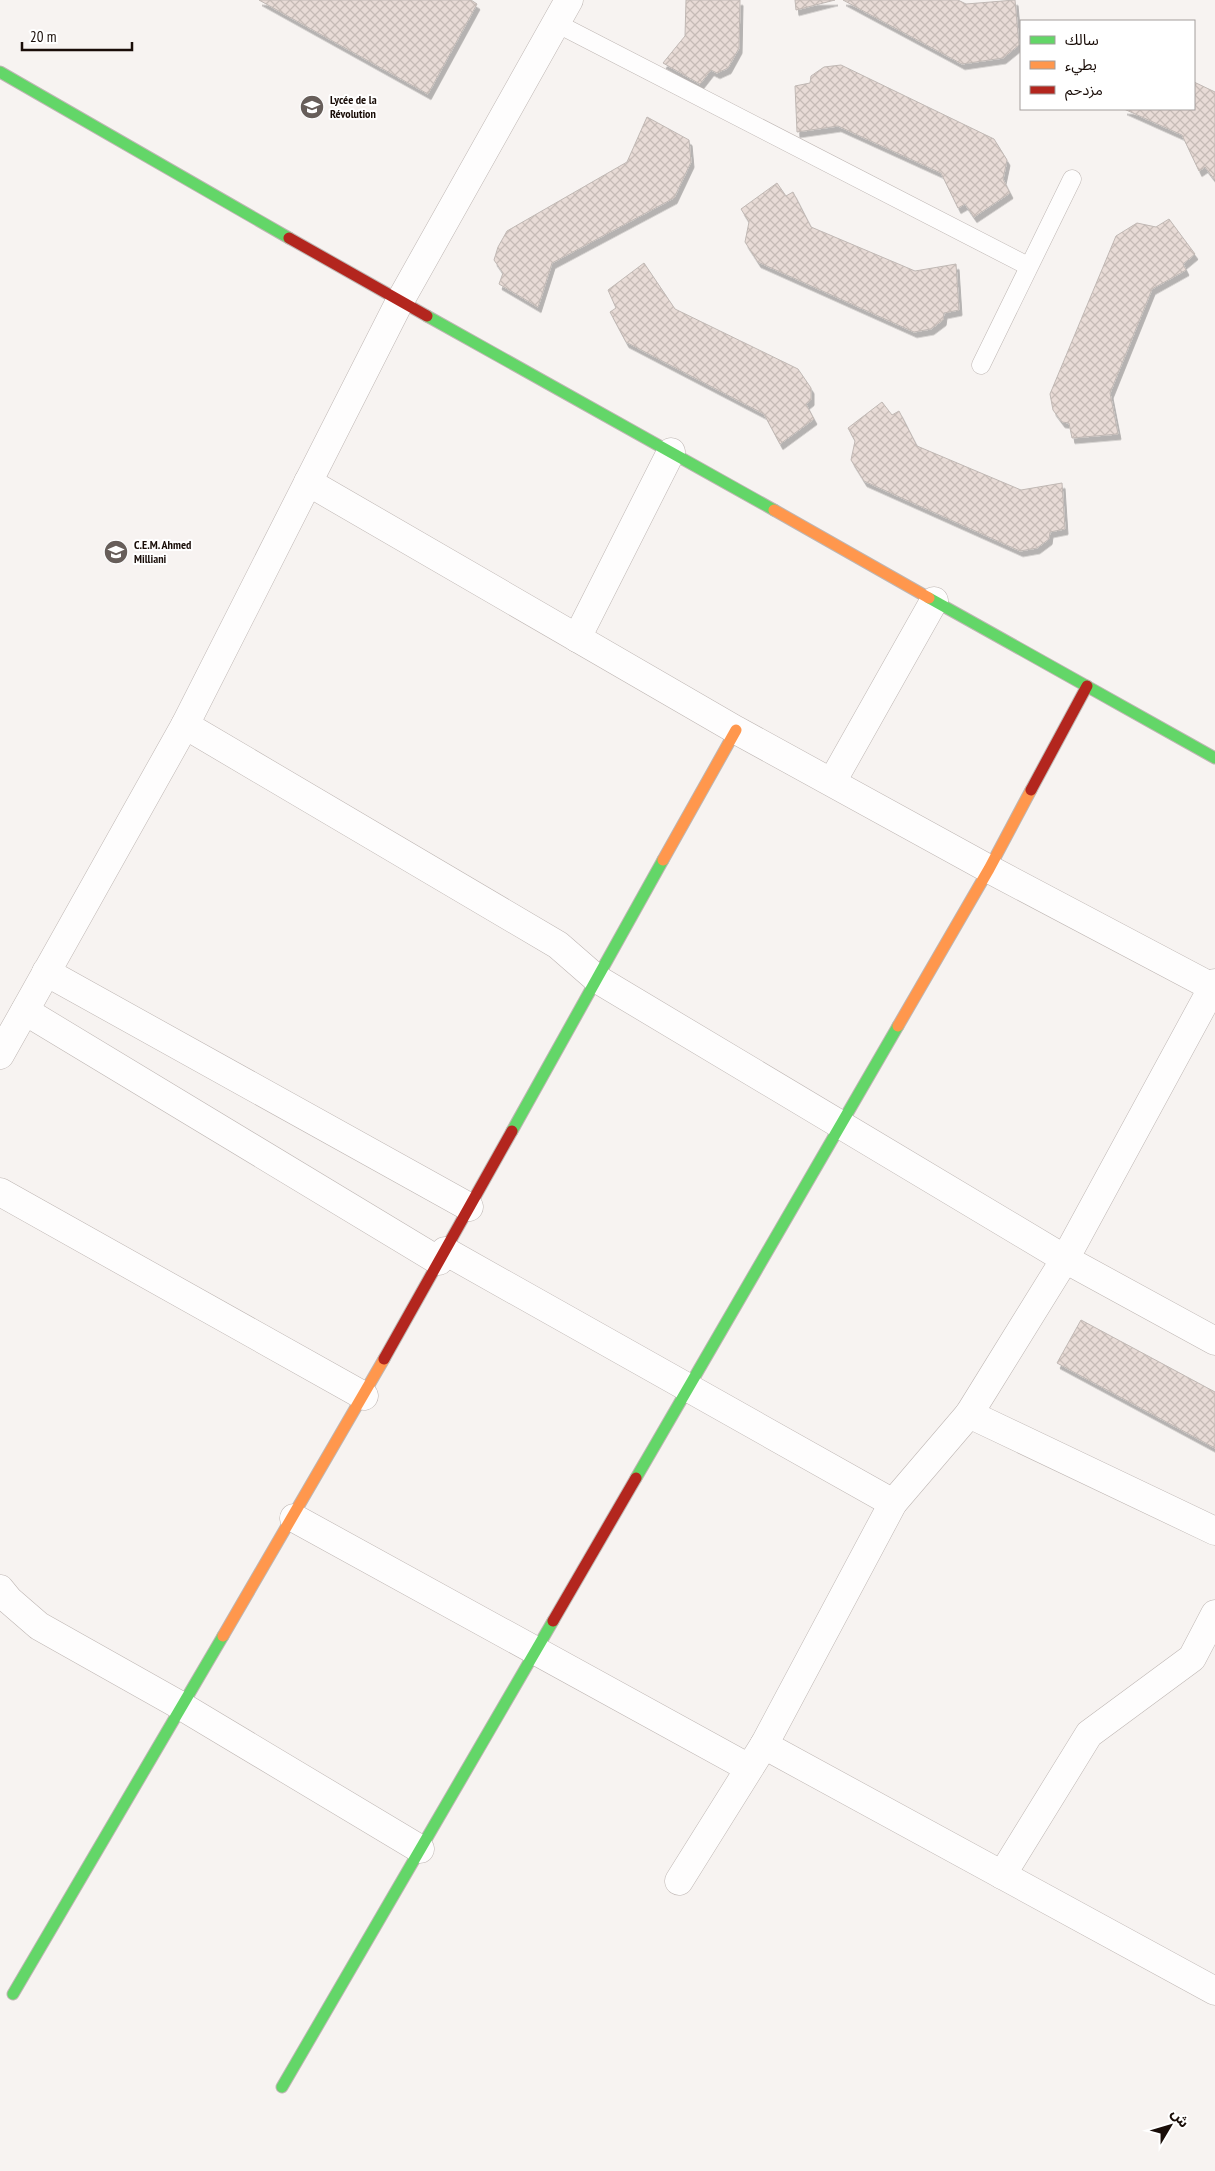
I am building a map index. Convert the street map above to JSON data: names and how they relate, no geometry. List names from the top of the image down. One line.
{"places":{"school or university":["Lycée de la Révolution","C.E.M. Ahmed Milliani"]},"legend":["سالك","بطيء","مزدحم"],"scale_bar":"20 m","north":"top right"}
